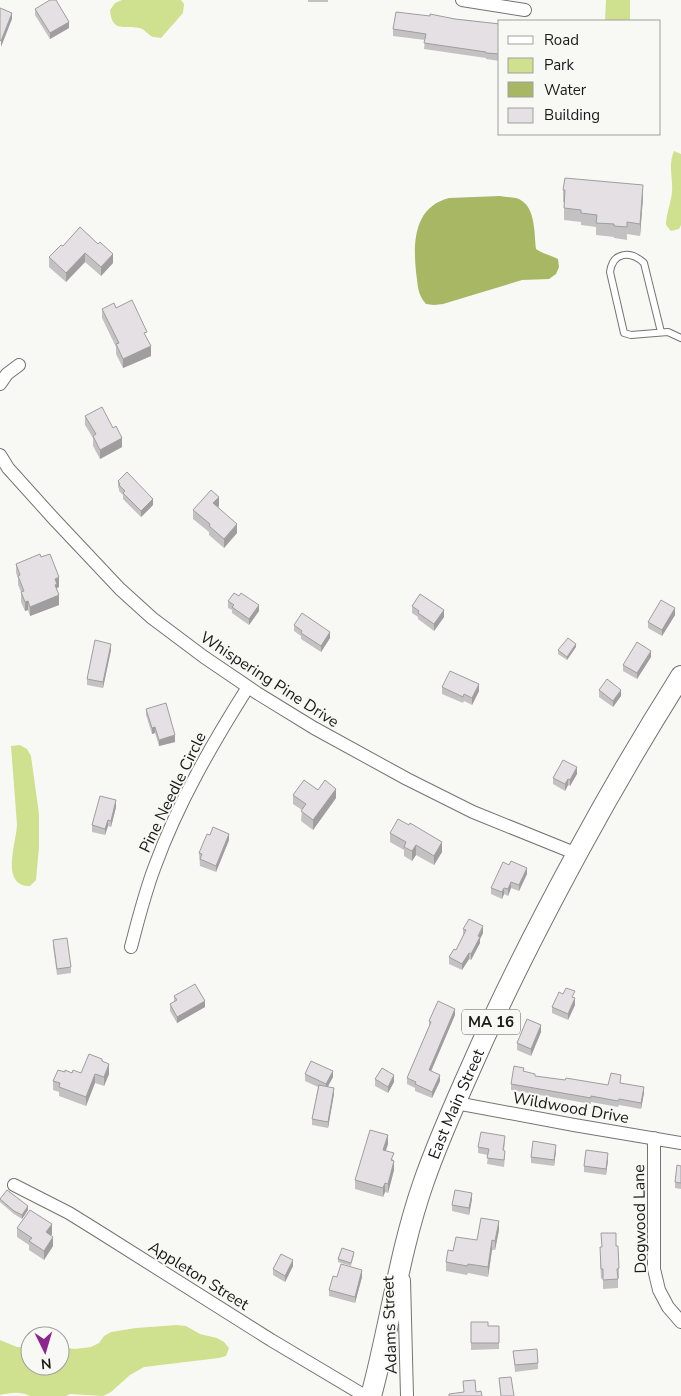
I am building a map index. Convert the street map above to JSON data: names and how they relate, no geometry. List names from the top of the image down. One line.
{"streets":{"main road":["MA 16","East Main Street"],"street":["Whispering Pine Drive","Pine Needle Circle","Wildwood Drive","Dogwood Lane","Appleton Street","Adams Street"]},"crossings":[["Whispering Pine Drive","Pine Needle Circle"],["Whispering Pine Drive","East Main Street"],["East Main Street","Wildwood Drive"],["East Main Street","Adams Street"],["Wildwood Drive","Dogwood Lane"]],"legend":["Road","Park","Water","Building"],"north":"bottom"}
